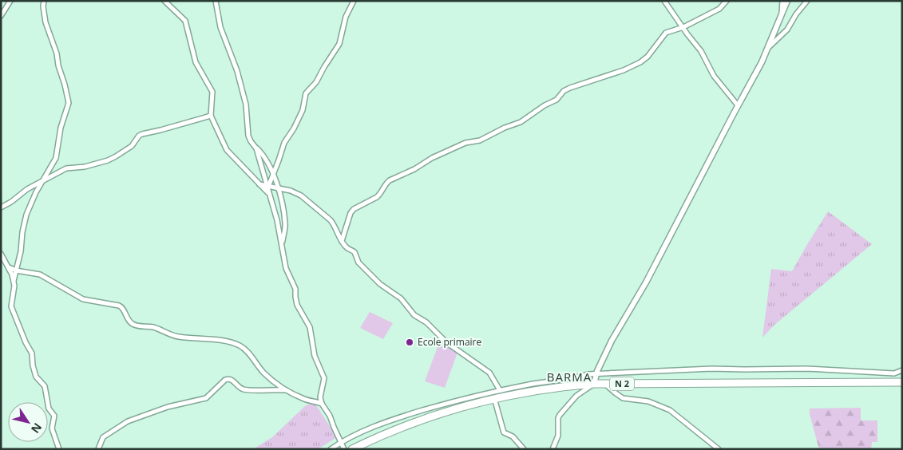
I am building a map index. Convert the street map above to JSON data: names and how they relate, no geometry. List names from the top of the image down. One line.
{"streets":{"main road":["N 2"]},"districts":["BARMA"],"places":["Ecole primaire"],"north":"bottom right"}
